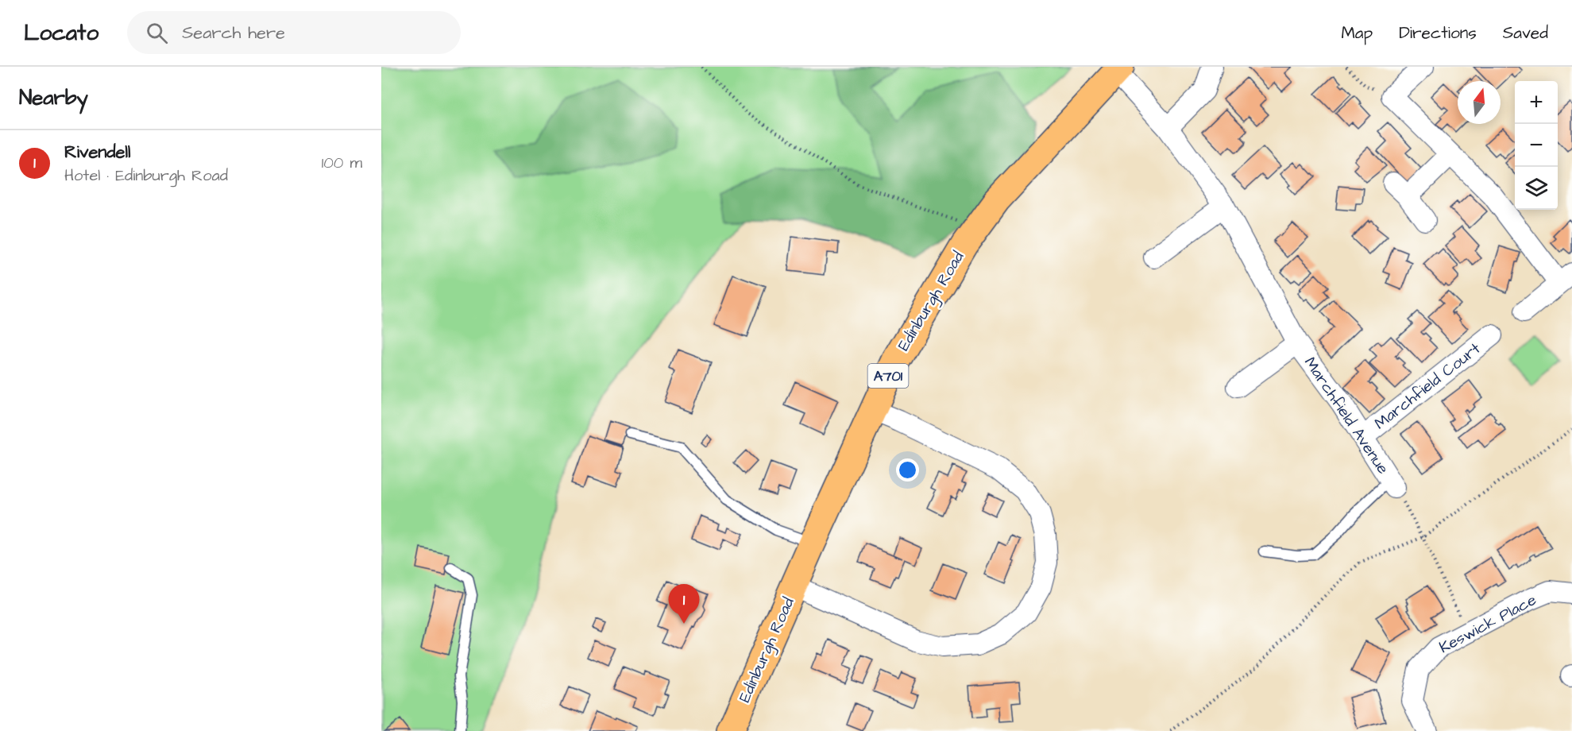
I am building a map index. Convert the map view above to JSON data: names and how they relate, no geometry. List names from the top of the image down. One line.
{"streets":{"main road":["Edinburgh Road","A701"],"street":["Marchfield Court","Marchfield Avenue","Keswick Place"]},"crossings":[["Edinburgh Road","Marchfield Avenue"],["Marchfield Court","Marchfield Avenue"]],"north":"top","page":{"header":"Locato","search":"Search here","nav":["Map","Directions","Saved"],"heading":"Nearby","map_buttons":["+","−"],"list":[{"mark":"1","name":"Rivendell","note":"Hotel · Edinburgh Road","value":"100 m"}],"pins":"1"}}
